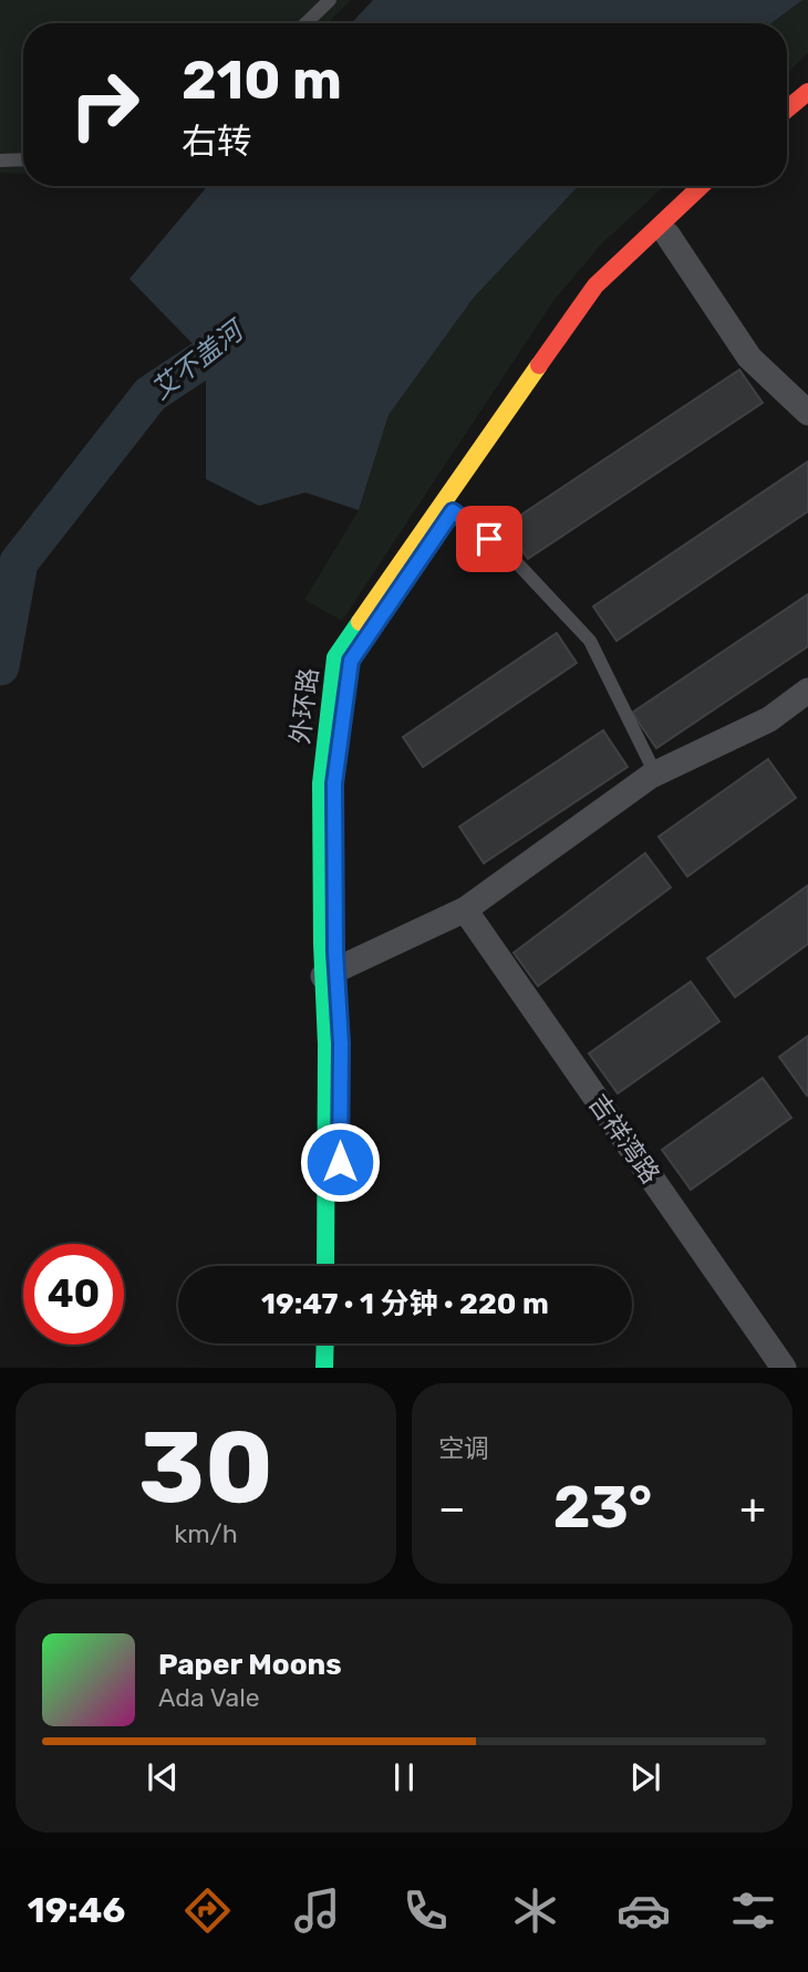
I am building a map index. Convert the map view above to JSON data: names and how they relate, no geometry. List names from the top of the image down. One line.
{"streets":{"street":["外环路","吉祥湾路"]},"water":["艾不盖河"],"page":{"turn":["210 m","右转"],"limit":"40","trip":"19:47 · 1 分钟 · 220 m","tile":[["30","km/h"],"空调"],"heat":["−","23°","+"],"song":["Paper Moons","Ada Vale"],"tabs":"19:46"}}
